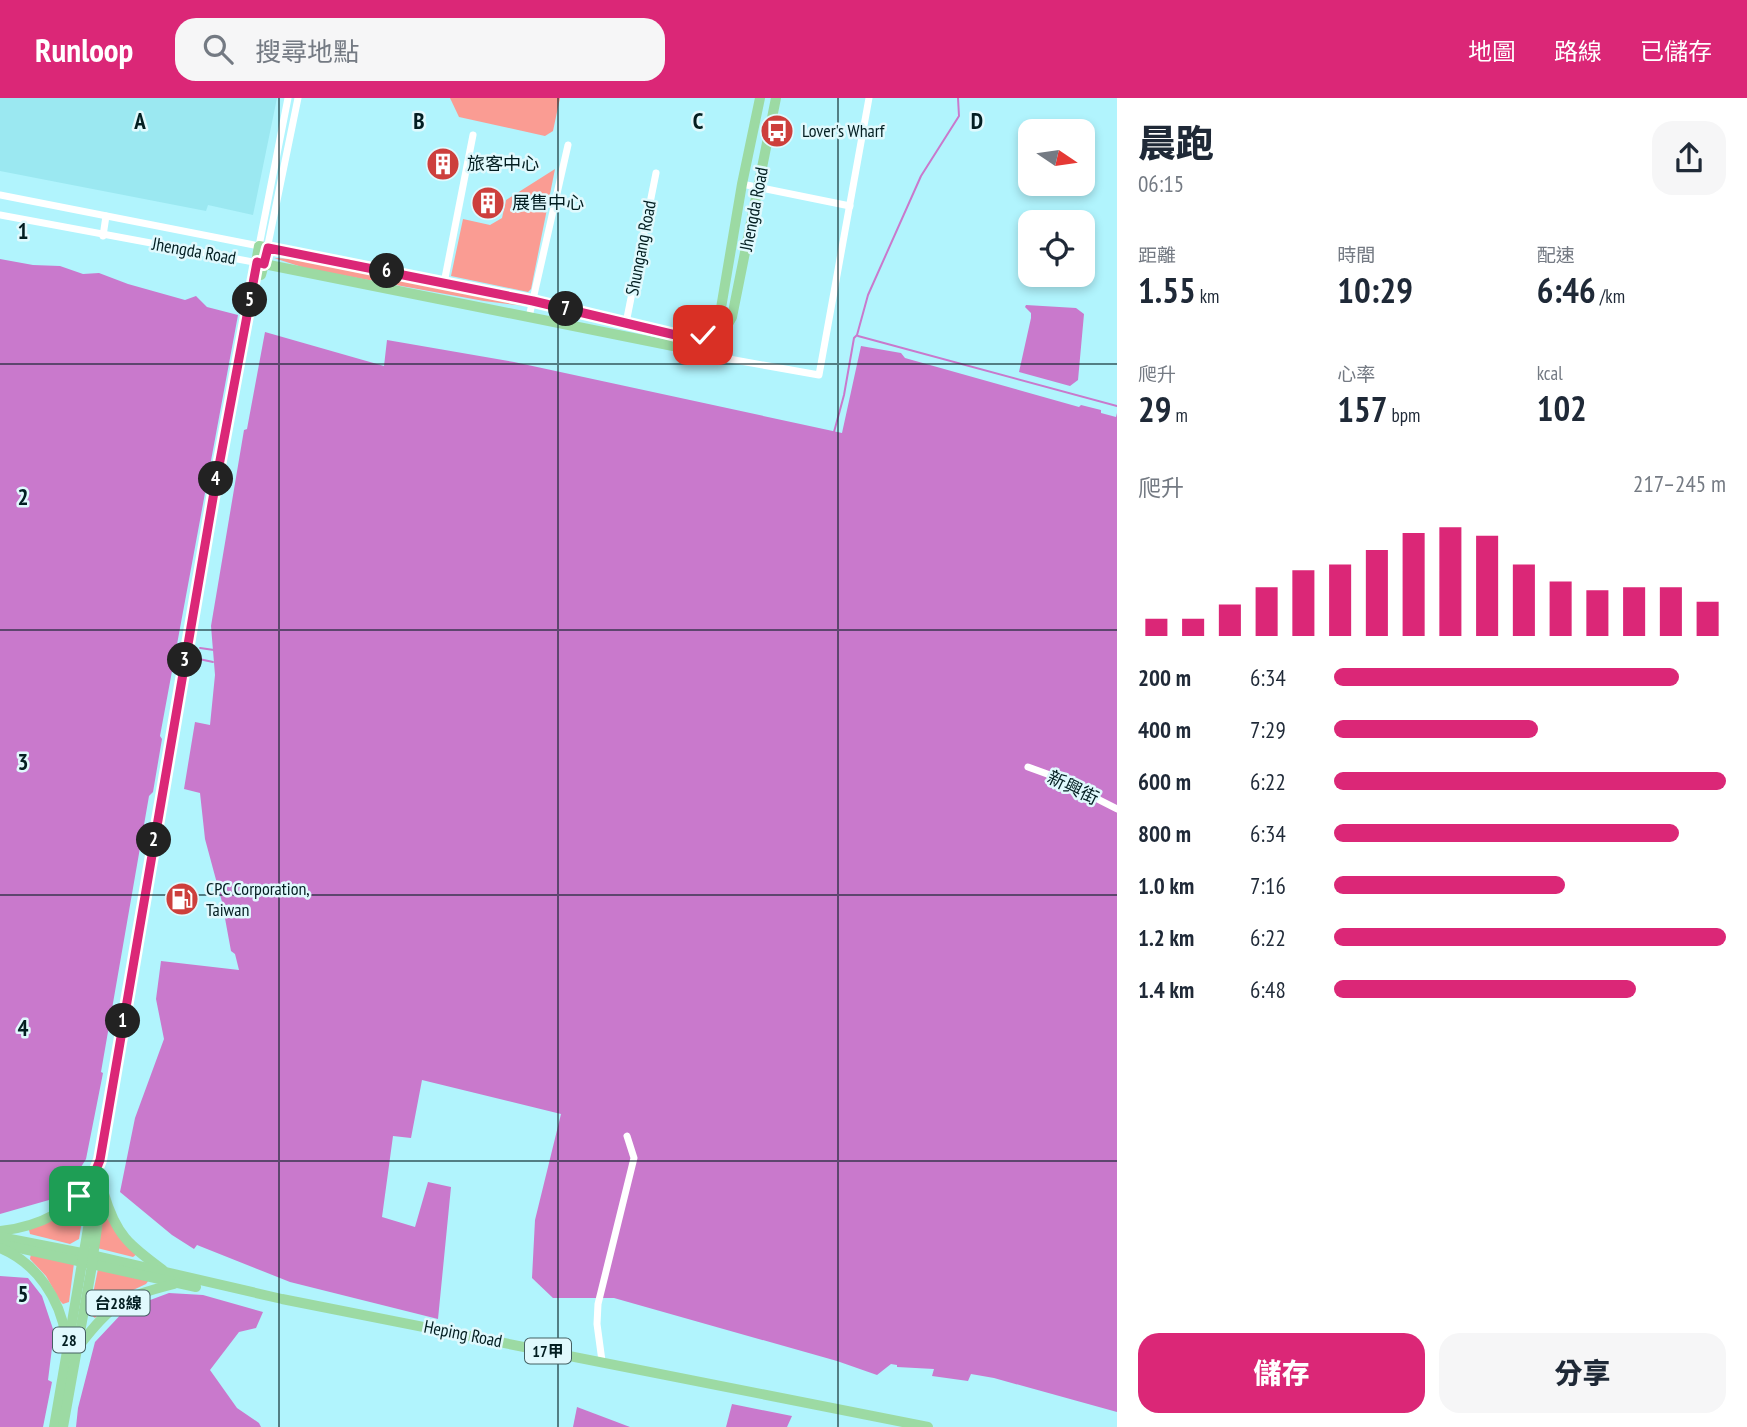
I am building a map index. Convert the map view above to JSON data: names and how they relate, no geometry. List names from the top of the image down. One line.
{"streets":{"main road":["Jhengda Road","台28線","Heping Road","28","17甲"],"street":["Shungang Road","新興街"]},"crossings":[["Jhengda Road","Shungang Road"],["台28線","Heping Road"],["台28線","28"],["Heping Road","28"]],"places":{"bus stop":["Lover's Wharf"],"building":["旅客中心","展售中心"],"fuel station":["CPC Corporation, Taiwan"]},"north":"right","page":{"header":"Runloop","search":"搜尋地點","nav":["地圖","路線","已儲存"],"heading":["晨跑","06:15"],"stats":[["距離","1.55 km"],["時間","10:29"],["配速","6:46 /km"],["爬升","29 m"],["心率","157 bpm"],["kcal","102"]],"pins":["6","5","7","4","3","2","1"],"chart":["爬升","217–245 m"],"list":[{"name":"200 m","note":"6:34"},{"name":"400 m","note":"7:29"},{"name":"600 m","note":"6:22"},{"name":"800 m","note":"6:34"},{"name":"1.0 km","note":"7:16"},{"name":"1.2 km","note":"6:22"},{"name":"1.4 km","note":"6:48"}],"buttons":["儲存","分享"]},"grid":{"columns":["A","B","C","D"],"rows":["1","2","3","4","5"]}}
